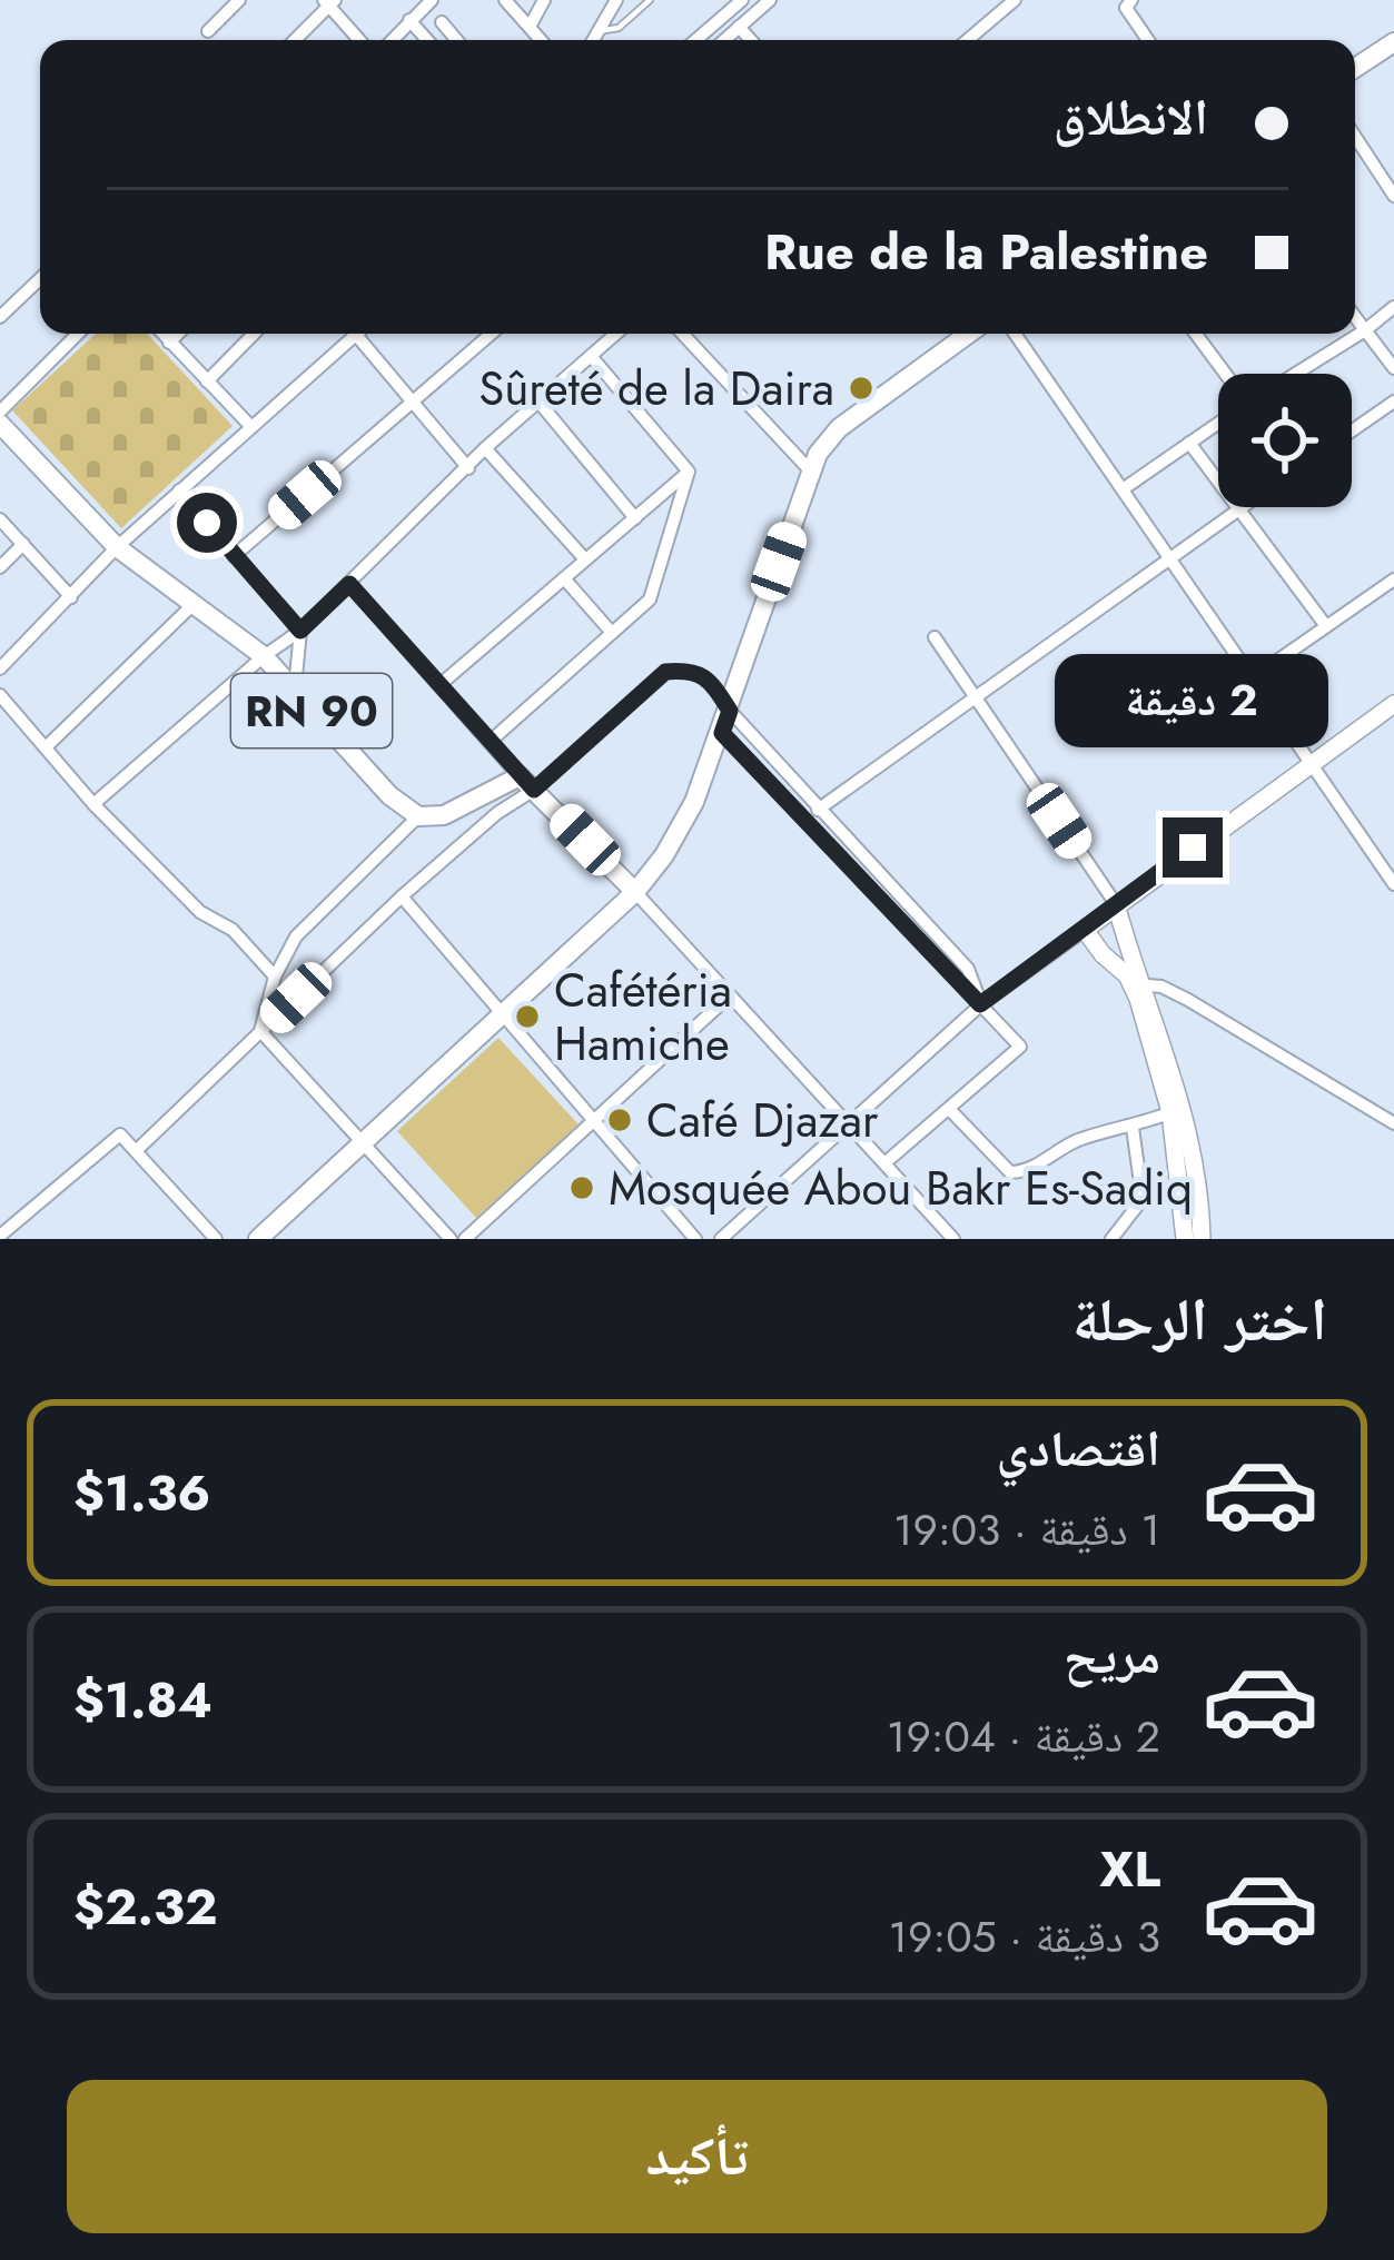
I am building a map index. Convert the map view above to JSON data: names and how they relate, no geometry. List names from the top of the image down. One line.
{"streets":{"main road":["RN 90"]},"places":["Sûreté de la Daira","Cafétéria Hamiche","Café Djazar","Mosquée Abou Bakr Es-Sadiq"],"page":{"banner":["الانطلاق","Rue de la Palestine"],"bubble":"2 دقيقة","heading":"اختر الرحلة","list":[{"name":"اقتصادي","note":"1 دقيقة · 19:03","value":"$1.36"},{"name":"مريح","note":"2 دقيقة · 19:04","value":"$1.84"},{"name":"XL","note":"3 دقيقة · 19:05","value":"$2.32"}],"buttons":"تأكيد"}}
